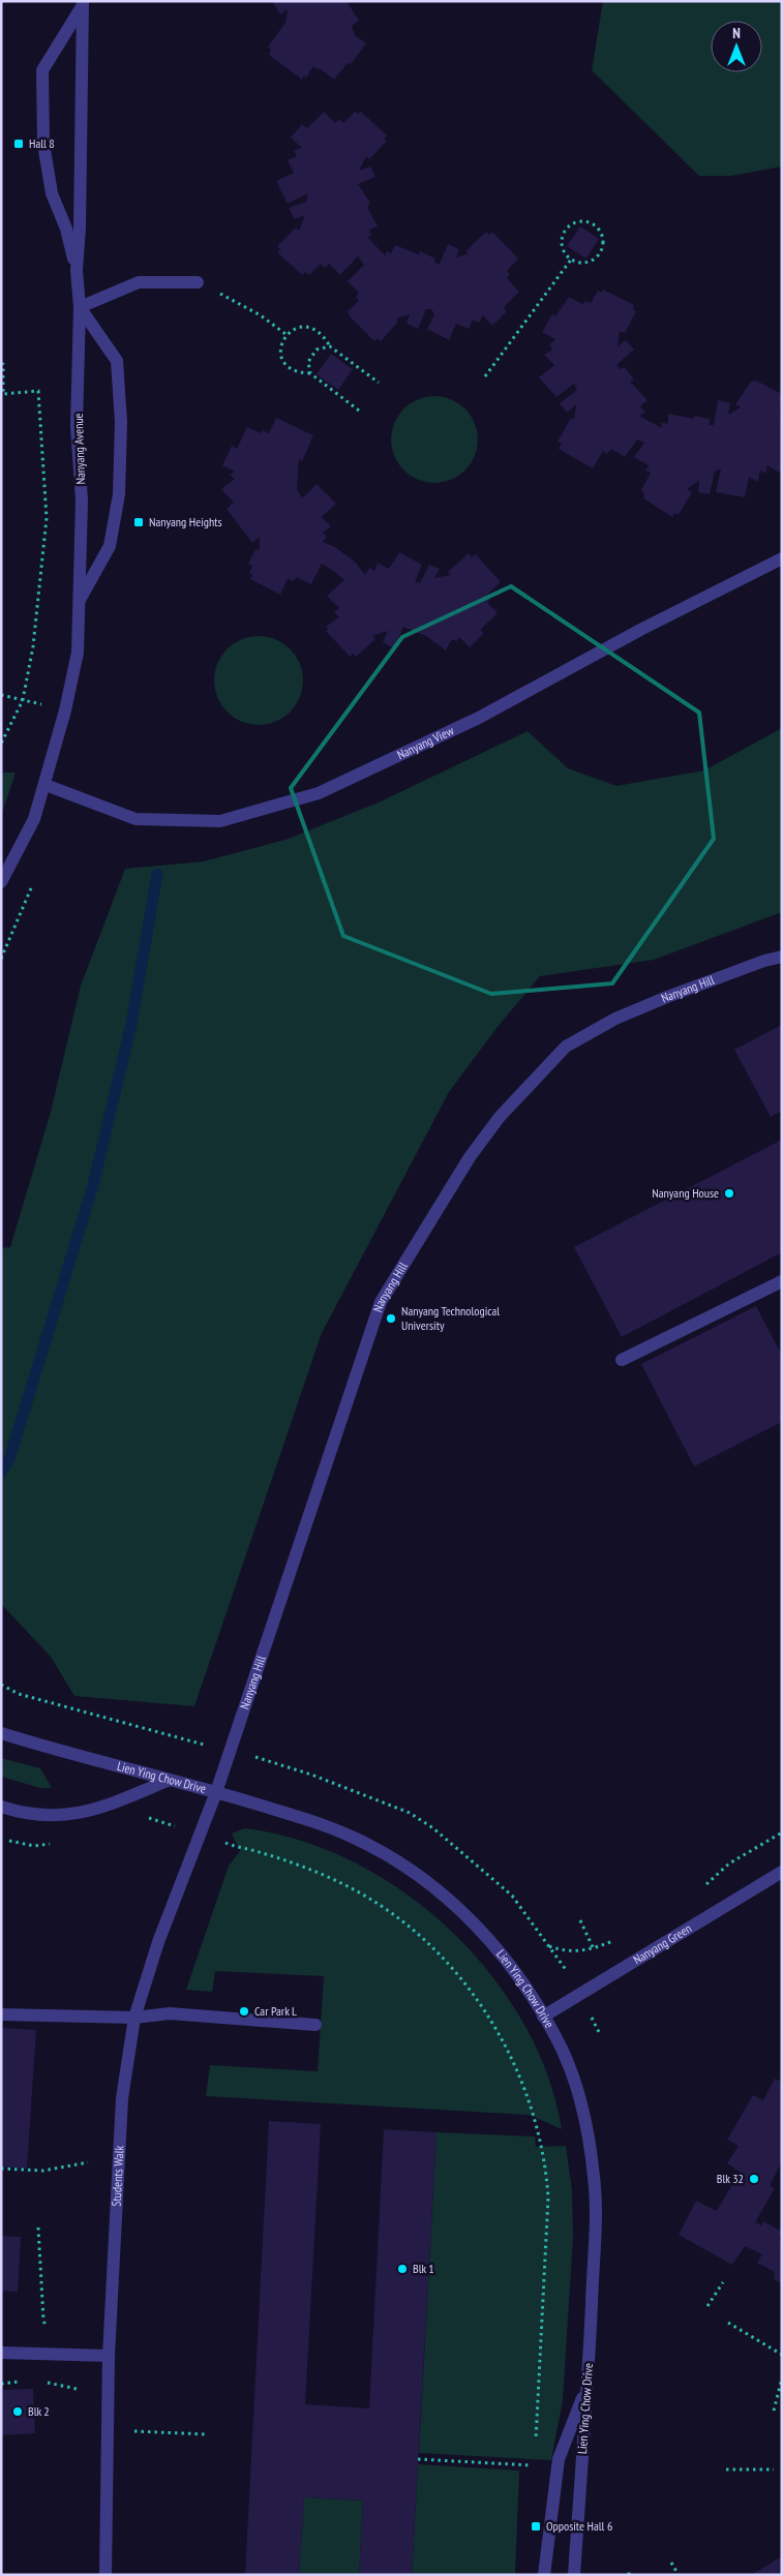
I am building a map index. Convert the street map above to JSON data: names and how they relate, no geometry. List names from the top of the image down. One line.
{"streets":{"street":["Nanyang Avenue","Nanyang View","Nanyang Hill","Lien Ying Chow Drive","Nanyang Green","Students Walk"]},"crossings":[["Nanyang Avenue","Nanyang View"],["Nanyang Hill","Lien Ying Chow Drive"],["Nanyang Hill","Students Walk"],["Lien Ying Chow Drive","Nanyang Green"],["Lien Ying Chow Drive","Students Walk"]],"places":{"transit":["Hall 8","Nanyang Heights","Opposite Hall 6"],"other":["Nanyang House","Nanyang Technological University","Car Park L","Blk 32","Blk 1","Blk 2"]},"north":"top"}
